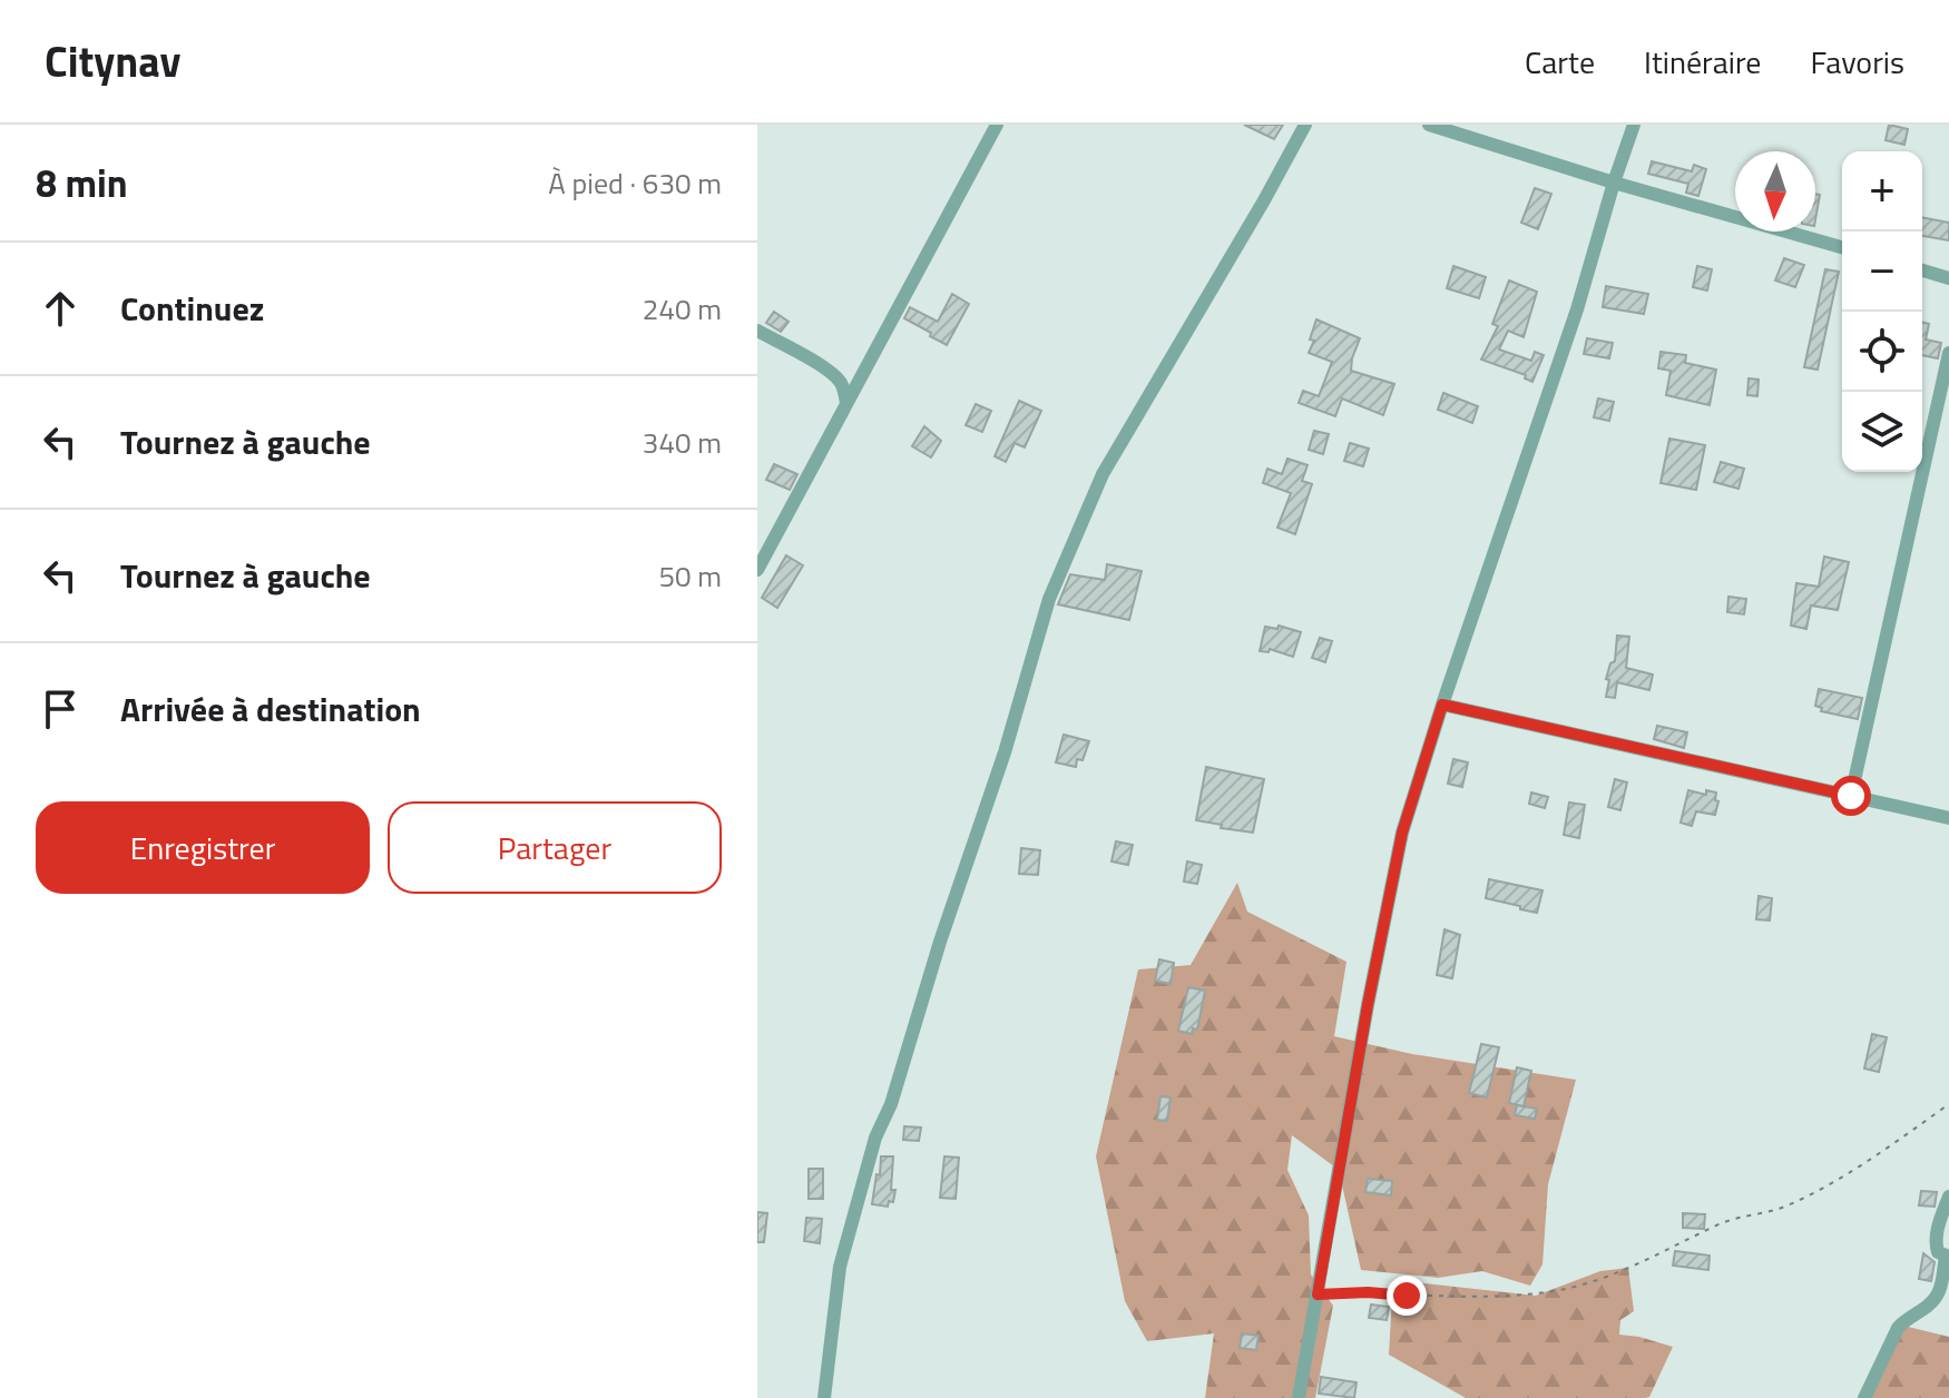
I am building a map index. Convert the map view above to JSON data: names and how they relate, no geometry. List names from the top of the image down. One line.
{"north":"bottom","page":{"header":"Citynav","nav":["Carte","Itinéraire","Favoris"],"heading":["8 min","À pied · 630 m"],"map_buttons":["+","−"],"list":[["Continuez","240 m"],["Tournez à gauche","340 m"],["Tournez à gauche","50 m"],"Arrivée à destination"],"buttons":["Enregistrer","Partager"]}}
